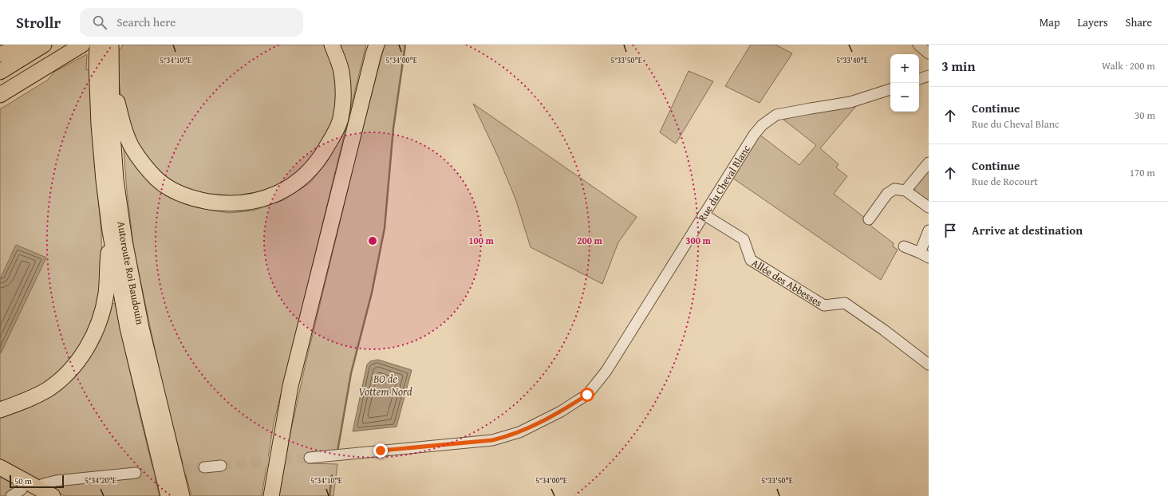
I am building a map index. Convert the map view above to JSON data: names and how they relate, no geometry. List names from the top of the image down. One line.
{"streets":{"highway":["Autoroute Roi Baudouin"],"street":["Rue du Cheval Blanc","Allée des Abbesses"]},"crossings":[["Rue du Cheval Blanc","Allée des Abbesses"]],"water":["BO de Vottem Nord"],"scale_bar":"50 m","page":{"header":"Strollr","search":"Search here","nav":["Map","Layers","Share"],"heading":["3 min","Walk · 200 m"],"map_buttons":["+","−"],"list":[["Continue","Rue du Cheval Blanc","30 m"],["Continue","Rue de Rocourt","170 m"],"Arrive at destination"],"scale":"50 m"},"coordinates":["5°34'10\"E","5°34'00\"E","5°33'50\"E","5°33'40\"E","5°34'20\"E"],"rings":["100 m","200 m","300 m"]}
